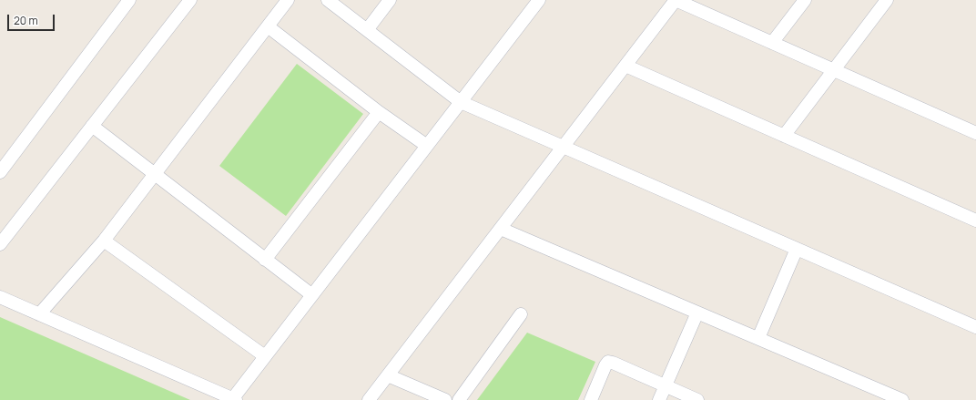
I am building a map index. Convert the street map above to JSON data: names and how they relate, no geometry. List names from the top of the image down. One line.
{"scale_bar":"20 m"}
